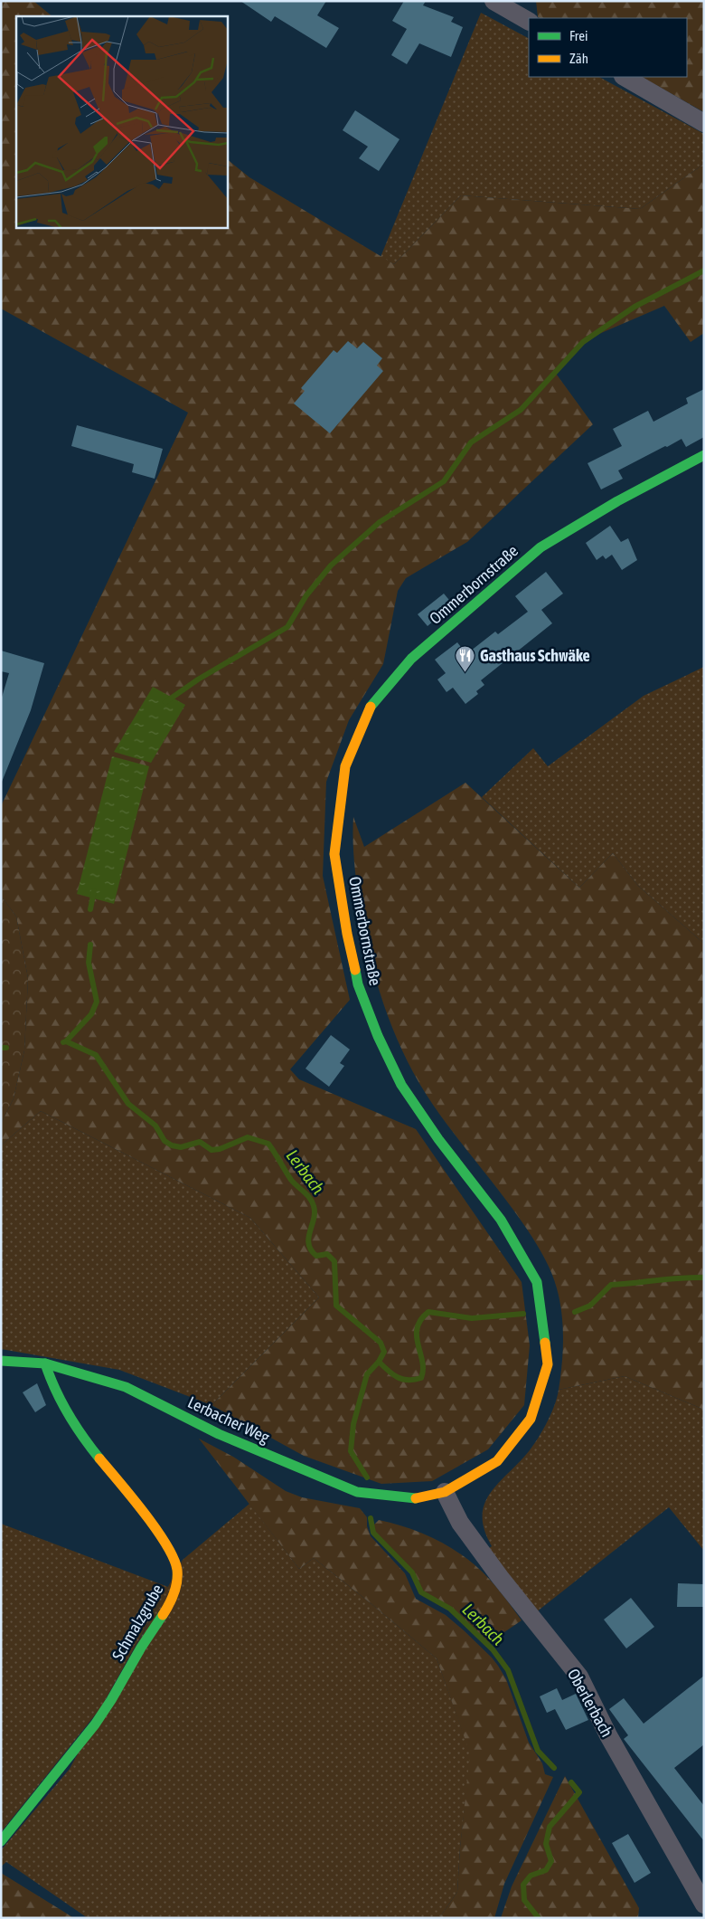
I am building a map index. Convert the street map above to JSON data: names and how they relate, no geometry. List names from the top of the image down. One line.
{"streets":{"street":["Ommerbornstraße","Lerbacher Weg","Schmalzgrube","Oberlerbach"]},"crossings":[["Ommerbornstraße","Lerbacher Weg"],["Ommerbornstraße","Oberlerbach"],["Lerbacher Weg","Schmalzgrube"],["Lerbacher Weg","Oberlerbach"]],"water":["Lerbach"],"places":{"restaurant":["Gasthaus Schwäke"]},"legend":["Frei","Zäh"]}
